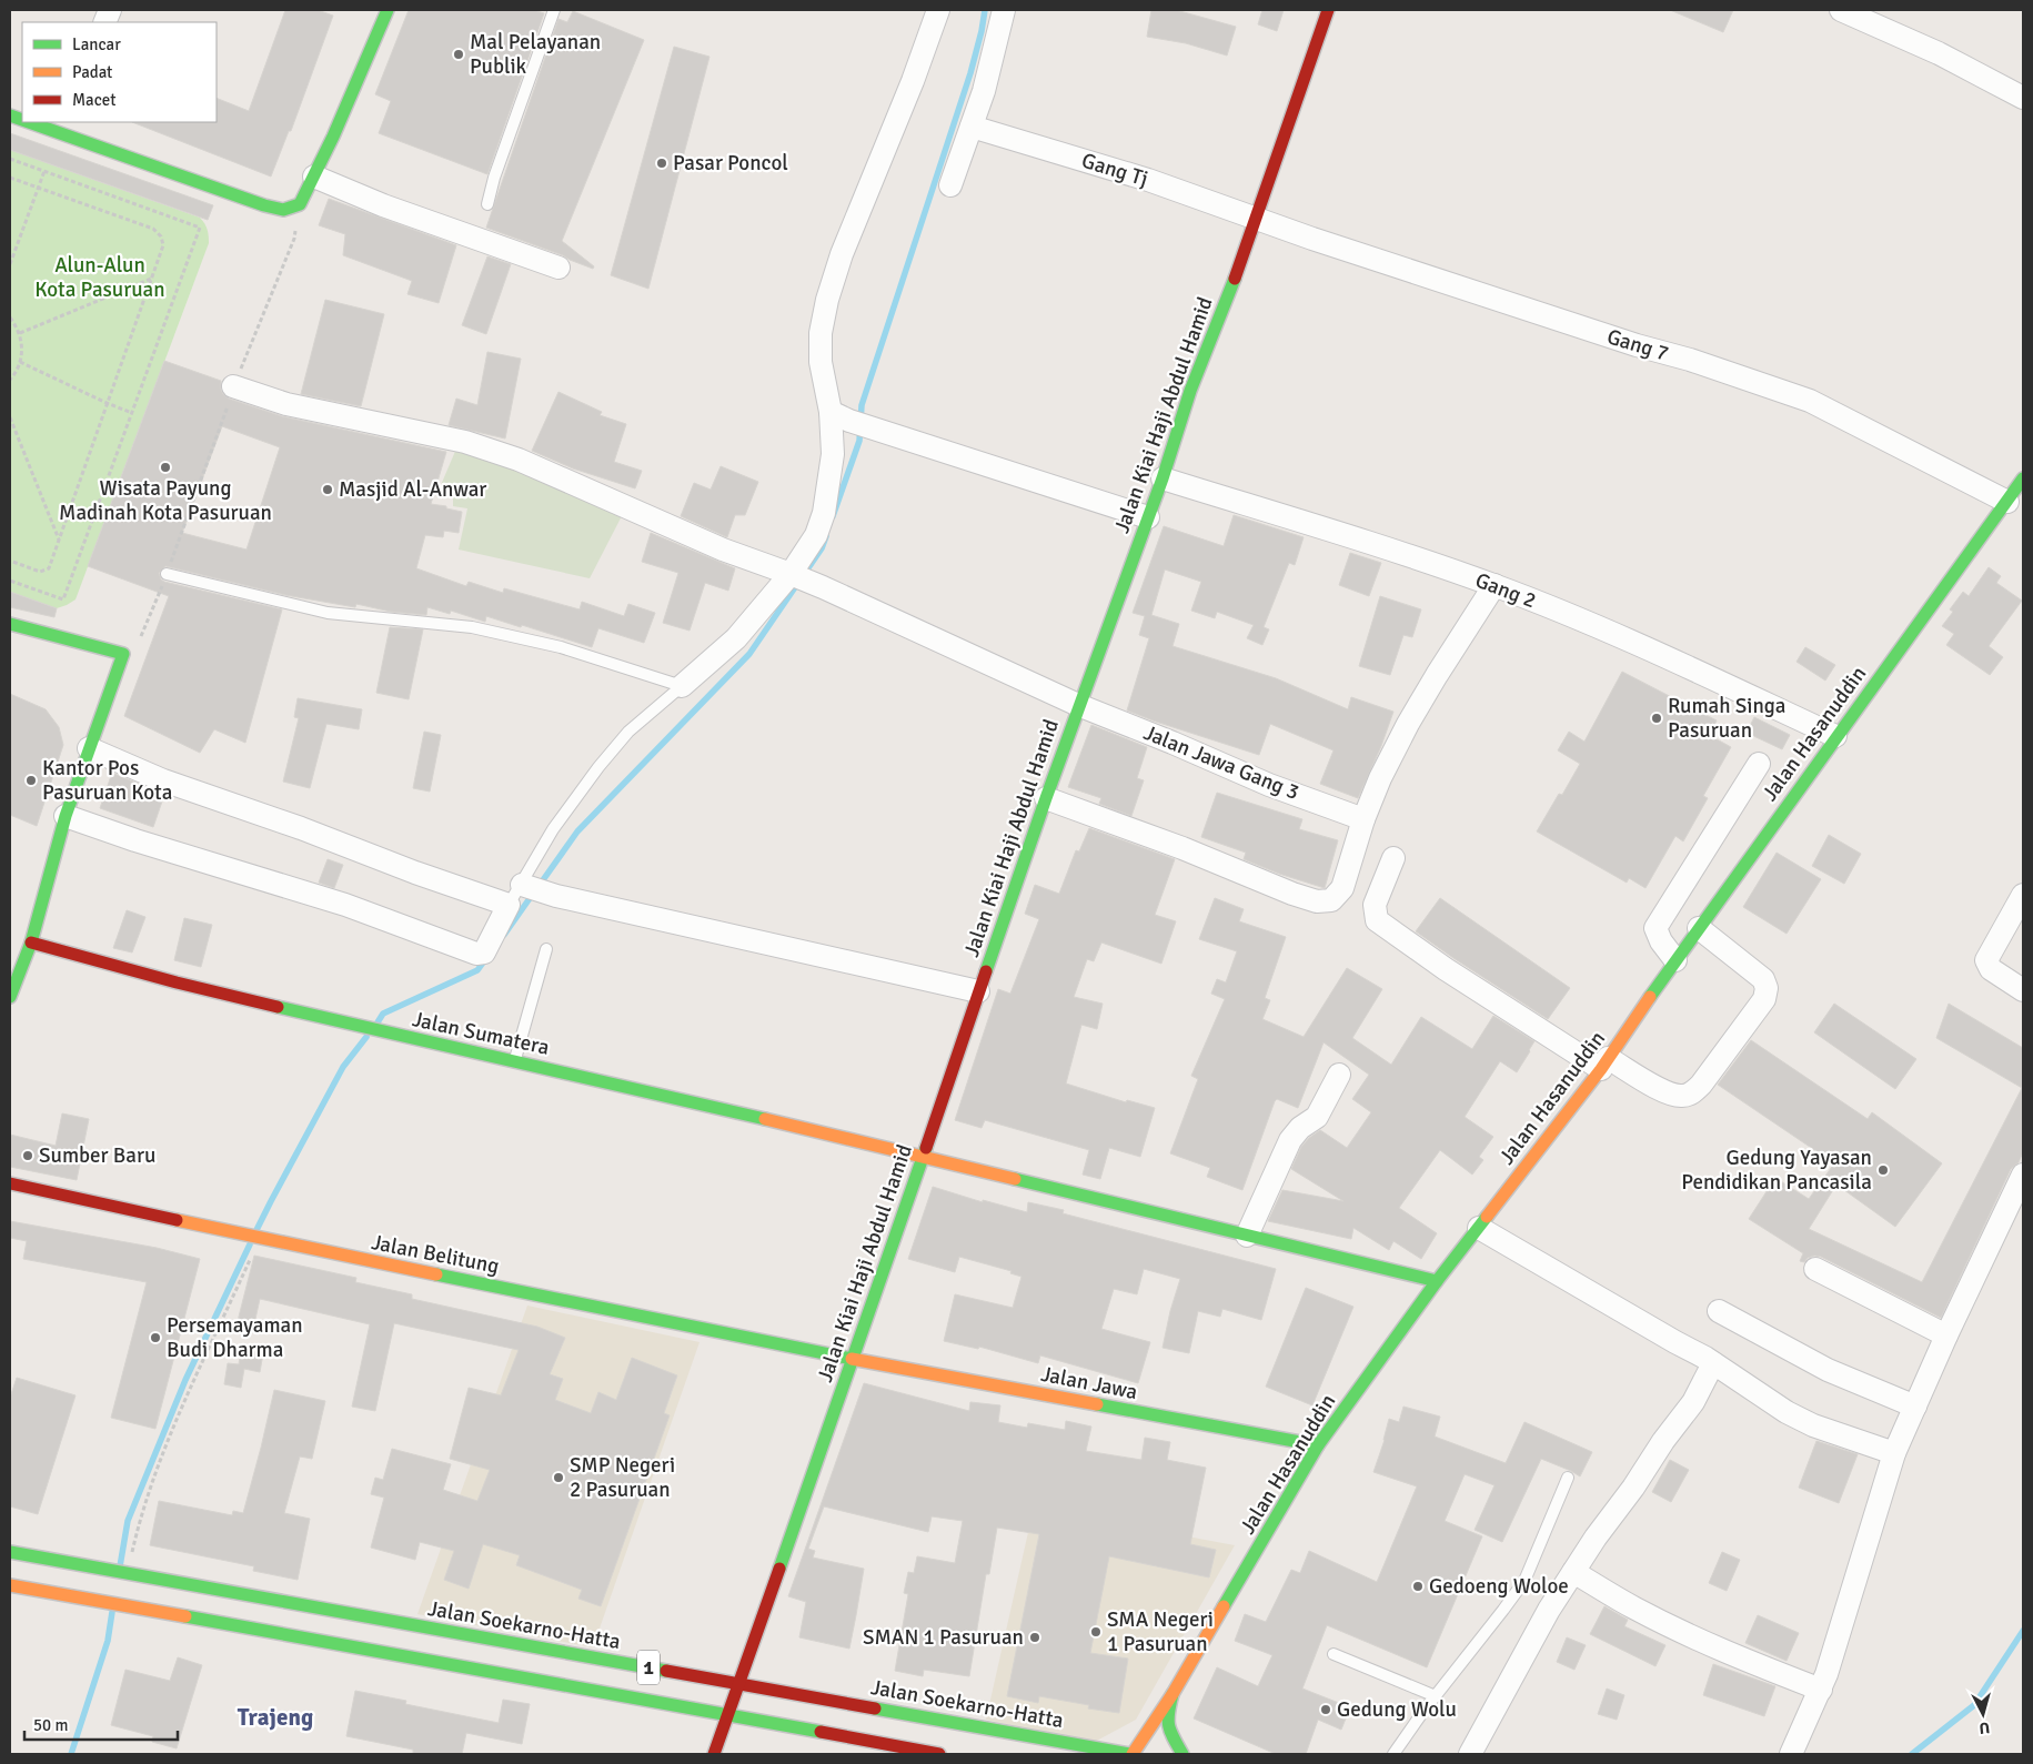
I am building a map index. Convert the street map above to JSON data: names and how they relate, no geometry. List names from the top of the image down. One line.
{"streets":{"main road":["Jalan Kiai Haji Abdul Hamid","Jalan Hasanuddin","Jalan Sumatera","Jalan Belitung","Jalan Jawa","Jalan Soekarno-Hatta","1"],"street":["Gang Tj","Gang 7","Gang 2","Jalan Jawa Gang 3"]},"crossings":[["Gang Tj","Gang 7"],["Gang Tj","Jalan Kiai Haji Abdul Hamid"],["Gang 7","Jalan Kiai Haji Abdul Hamid"],["Gang 7","Jalan Hasanuddin"],["Jalan Kiai Haji Abdul Hamid","Gang 2"],["Jalan Kiai Haji Abdul Hamid","Jalan Jawa Gang 3"],["Jalan Kiai Haji Abdul Hamid","Jalan Sumatera"],["Jalan Kiai Haji Abdul Hamid","Jalan Belitung"],["Jalan Kiai Haji Abdul Hamid","Jalan Jawa"],["Jalan Kiai Haji Abdul Hamid","Jalan Soekarno-Hatta"],["Jalan Kiai Haji Abdul Hamid","1"],["Gang 2","Jalan Hasanuddin"],["Jalan Hasanuddin","Jalan Sumatera"],["Jalan Hasanuddin","Jalan Jawa"],["Jalan Hasanuddin","Jalan Soekarno-Hatta"],["Jalan Belitung","Jalan Jawa"]],"districts":["Trajeng"],"parks":["Alun-Alun Kota Pasuruan"],"places":["Mal Pelayanan Publik","Pasar Poncol","Wisata Payung Madinah Kota Pasuruan","Masjid Al-Anwar","Rumah Singa Pasuruan","Kantor Pos Pasuruan Kota","Sumber Baru","Gedung Yayasan Pendidikan Pancasila","Persemayaman Budi Dharma","SMP Negeri 2 Pasuruan","Gedoeng Woloe","SMA Negeri 1 Pasuruan","SMAN 1 Pasuruan","Gedung Wolu"],"legend":["Lancar","Padat","Macet"],"scale_bar":"50 m","north":"bottom"}
